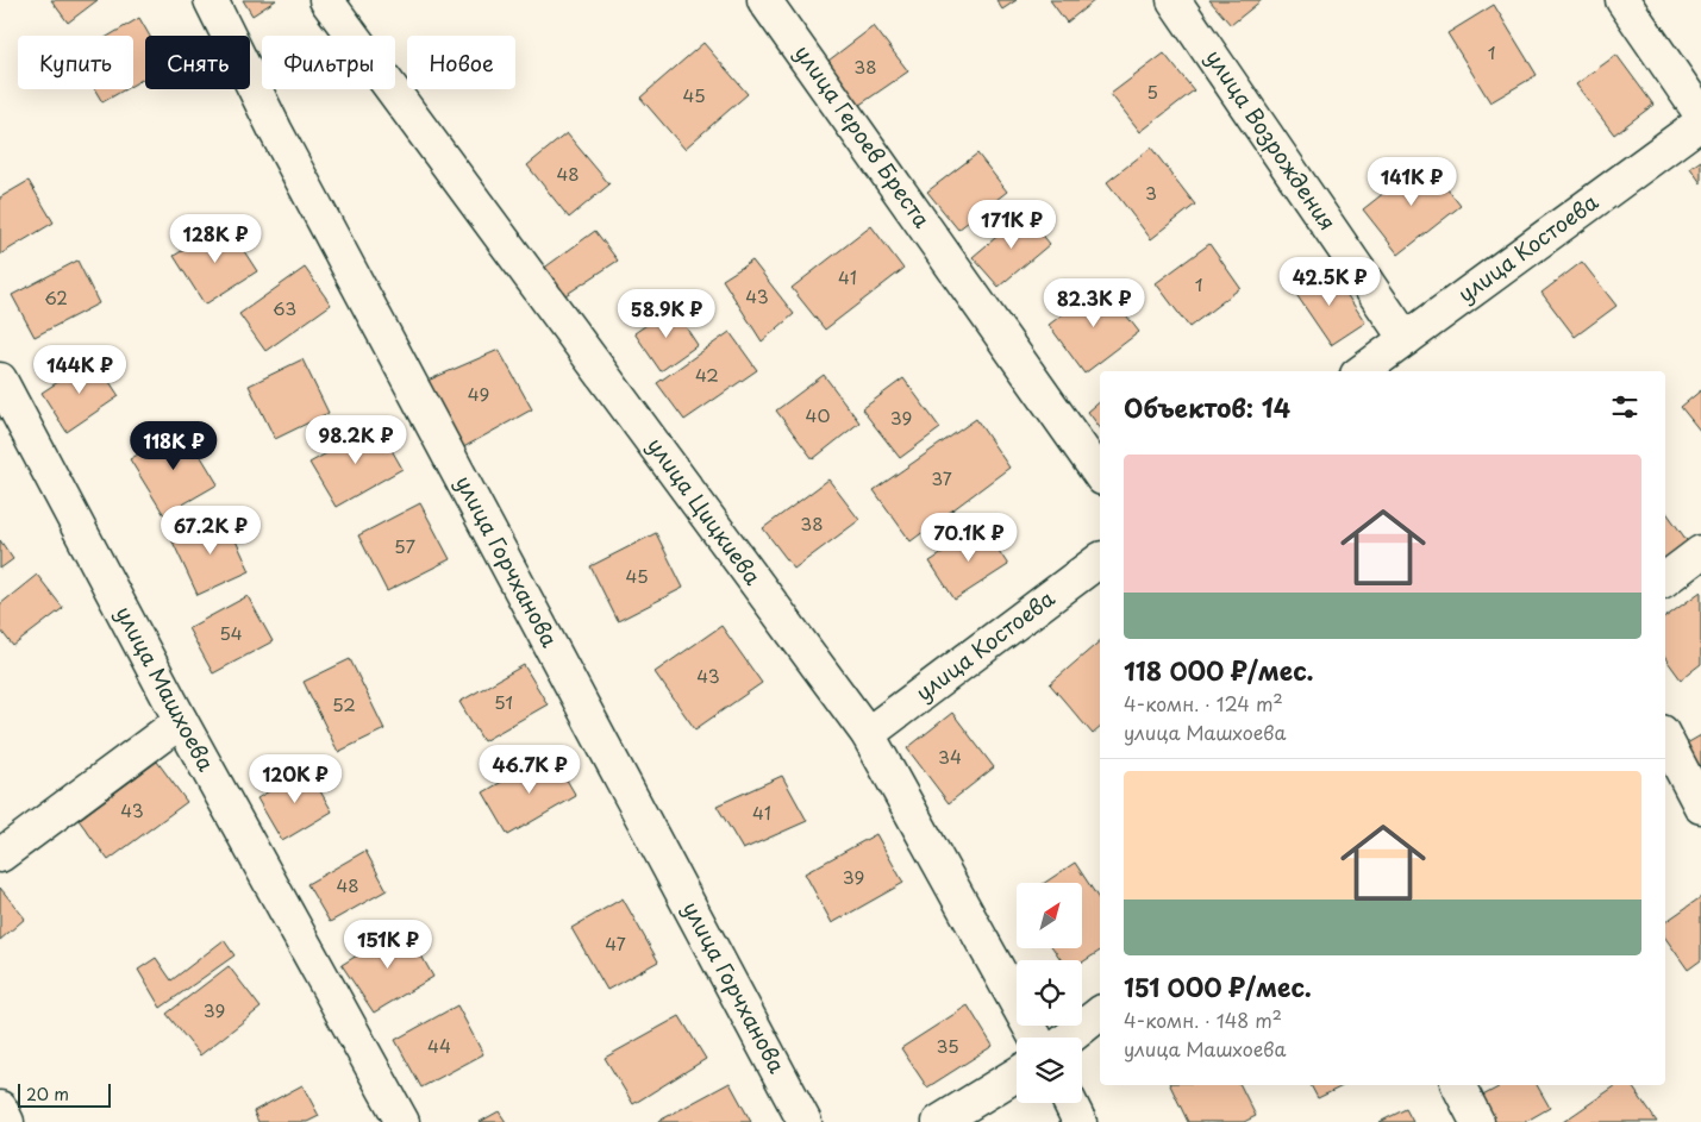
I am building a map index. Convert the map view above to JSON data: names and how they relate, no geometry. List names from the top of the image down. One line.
{"streets":{"street":["улица Героев Бреста","улица Возрождения","улица Костоева","улица Цицкиева","улица Горчханова","улица Машхоева"]},"crossings":[["улица Возрождения","улица Костоева"],["улица Костоева","улица Цицкиева"]],"house_numbers":["1","38","5","45","48","3","41","1","43","62","63","42","49","40","39","37","38","57","45","54","43","51","52","34","43","41","39","48","47","39","44","35"],"scale_bar":"20 m","north":"top right","page":{"chip":["Купить","Снять","Фильтры","Новое"],"price":["141K ₽","171K ₽","128K ₽","42.5K ₽","82.3K ₽","58.9K ₽","144K ₽","98.2K ₽","118K ₽","67.2K ₽","70.1K ₽","46.7K ₽","120K ₽","151K ₽"],"heading":"Объектов: 14","list":[{"name":"118 000 ₽/мес.","note":"4-комн. · 124 m² · улица Машхоева"},{"name":"151 000 ₽/мес.","note":"4-комн. · 148 m² · улица Машхоева"}],"scale":"20 m"}}
